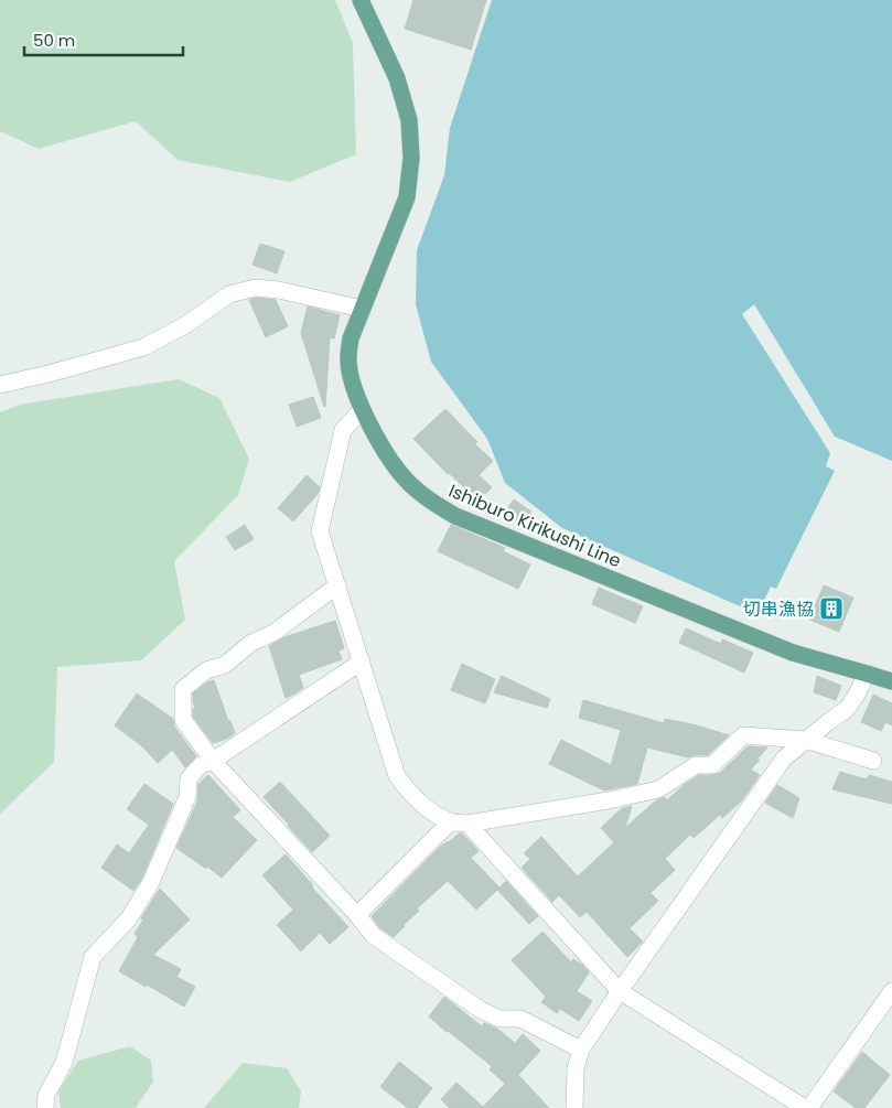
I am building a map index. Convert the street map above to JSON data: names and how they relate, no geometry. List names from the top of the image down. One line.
{"streets":{"main road":["Ishiburo Kirikushi Line"]},"places":{"building":["切串漁協"]},"scale_bar":"50 m"}
